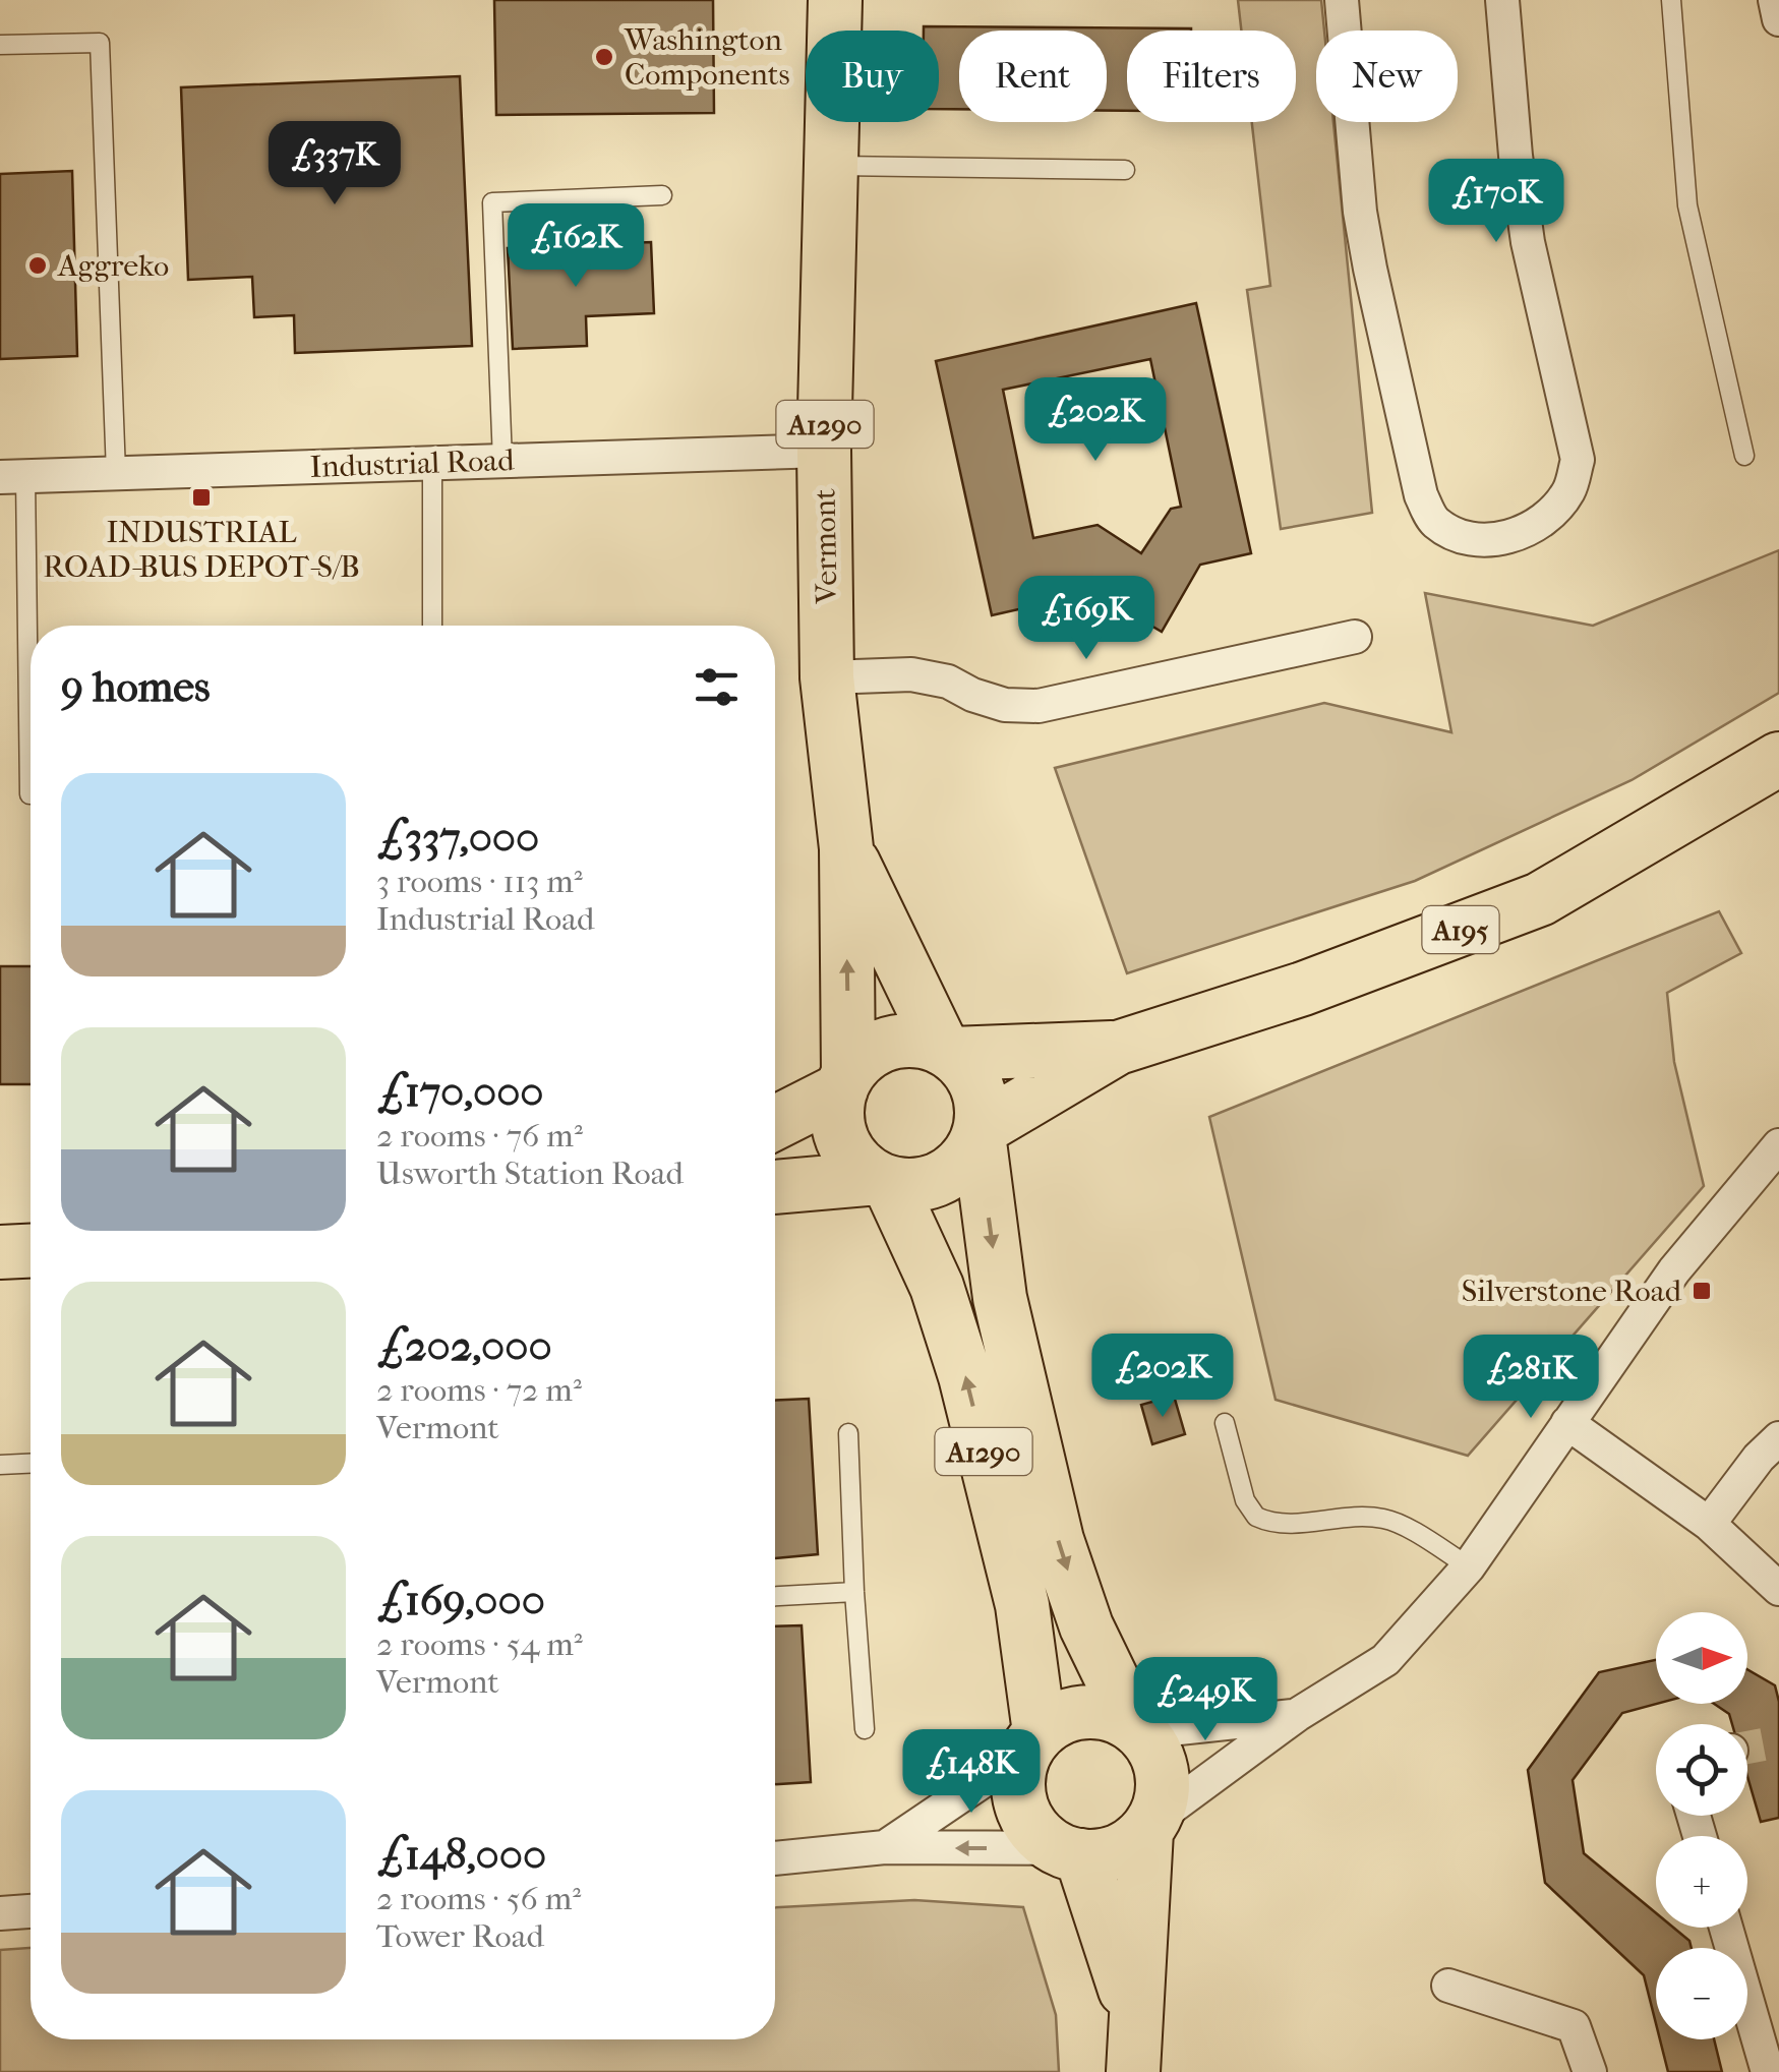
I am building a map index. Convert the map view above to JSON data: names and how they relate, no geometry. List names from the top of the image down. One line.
{"streets":{"main road":["A1290","Vermont","A195"],"street":["Industrial Road"]},"crossings":[["A1290","Vermont"],["A1290","A195"],["Industrial Road","Vermont"],["Vermont","A195"]],"places":{"other":["Washington Components","Aggreko"],"transit":["INDUSTRIAL ROAD-BUS DEPOT-S/B","Silverstone Road"]},"north":"right","page":{"chip":["Buy","Rent","Filters","New"],"price":["£337K","£170K","£162K","£202K","£169K","£202K","£281K","£249K","£148K"],"heading":"9 homes","list":[{"name":"£337,000","note":"3 rooms · 113 m² · Industrial Road"},{"name":"£170,000","note":"2 rooms · 76 m² · Usworth Station Road"},{"name":"£202,000","note":"2 rooms · 72 m² · Vermont"},{"name":"£169,000","note":"2 rooms · 54 m² · Vermont"},{"name":"£148,000","note":"2 rooms · 56 m² · Tower Road"}],"map_buttons":["+","−"]}}
